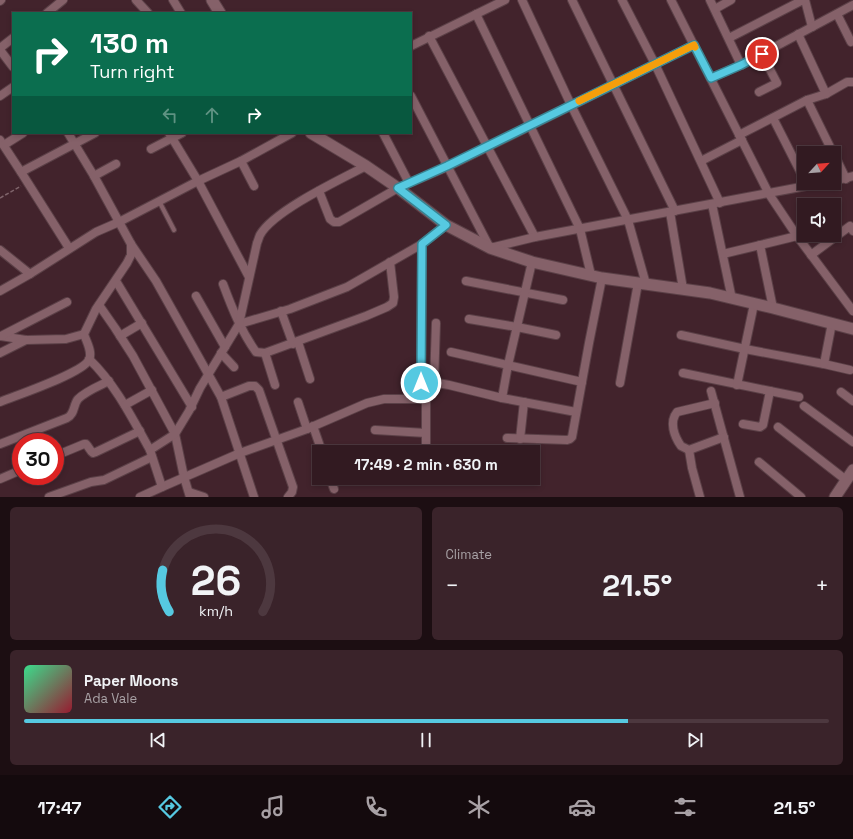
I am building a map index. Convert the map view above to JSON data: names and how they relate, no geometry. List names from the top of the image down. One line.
{"north":"top right","page":{"turn":["130 m","Turn right"],"limit":"30","trip":"17:49 · 2 min · 630 m","tile":"Climate","heat":["−","21.5°","+"],"song":["Paper Moons","Ada Vale"],"tabs":["17:47","21.5°"],"gauge":["26","km/h"]}}
